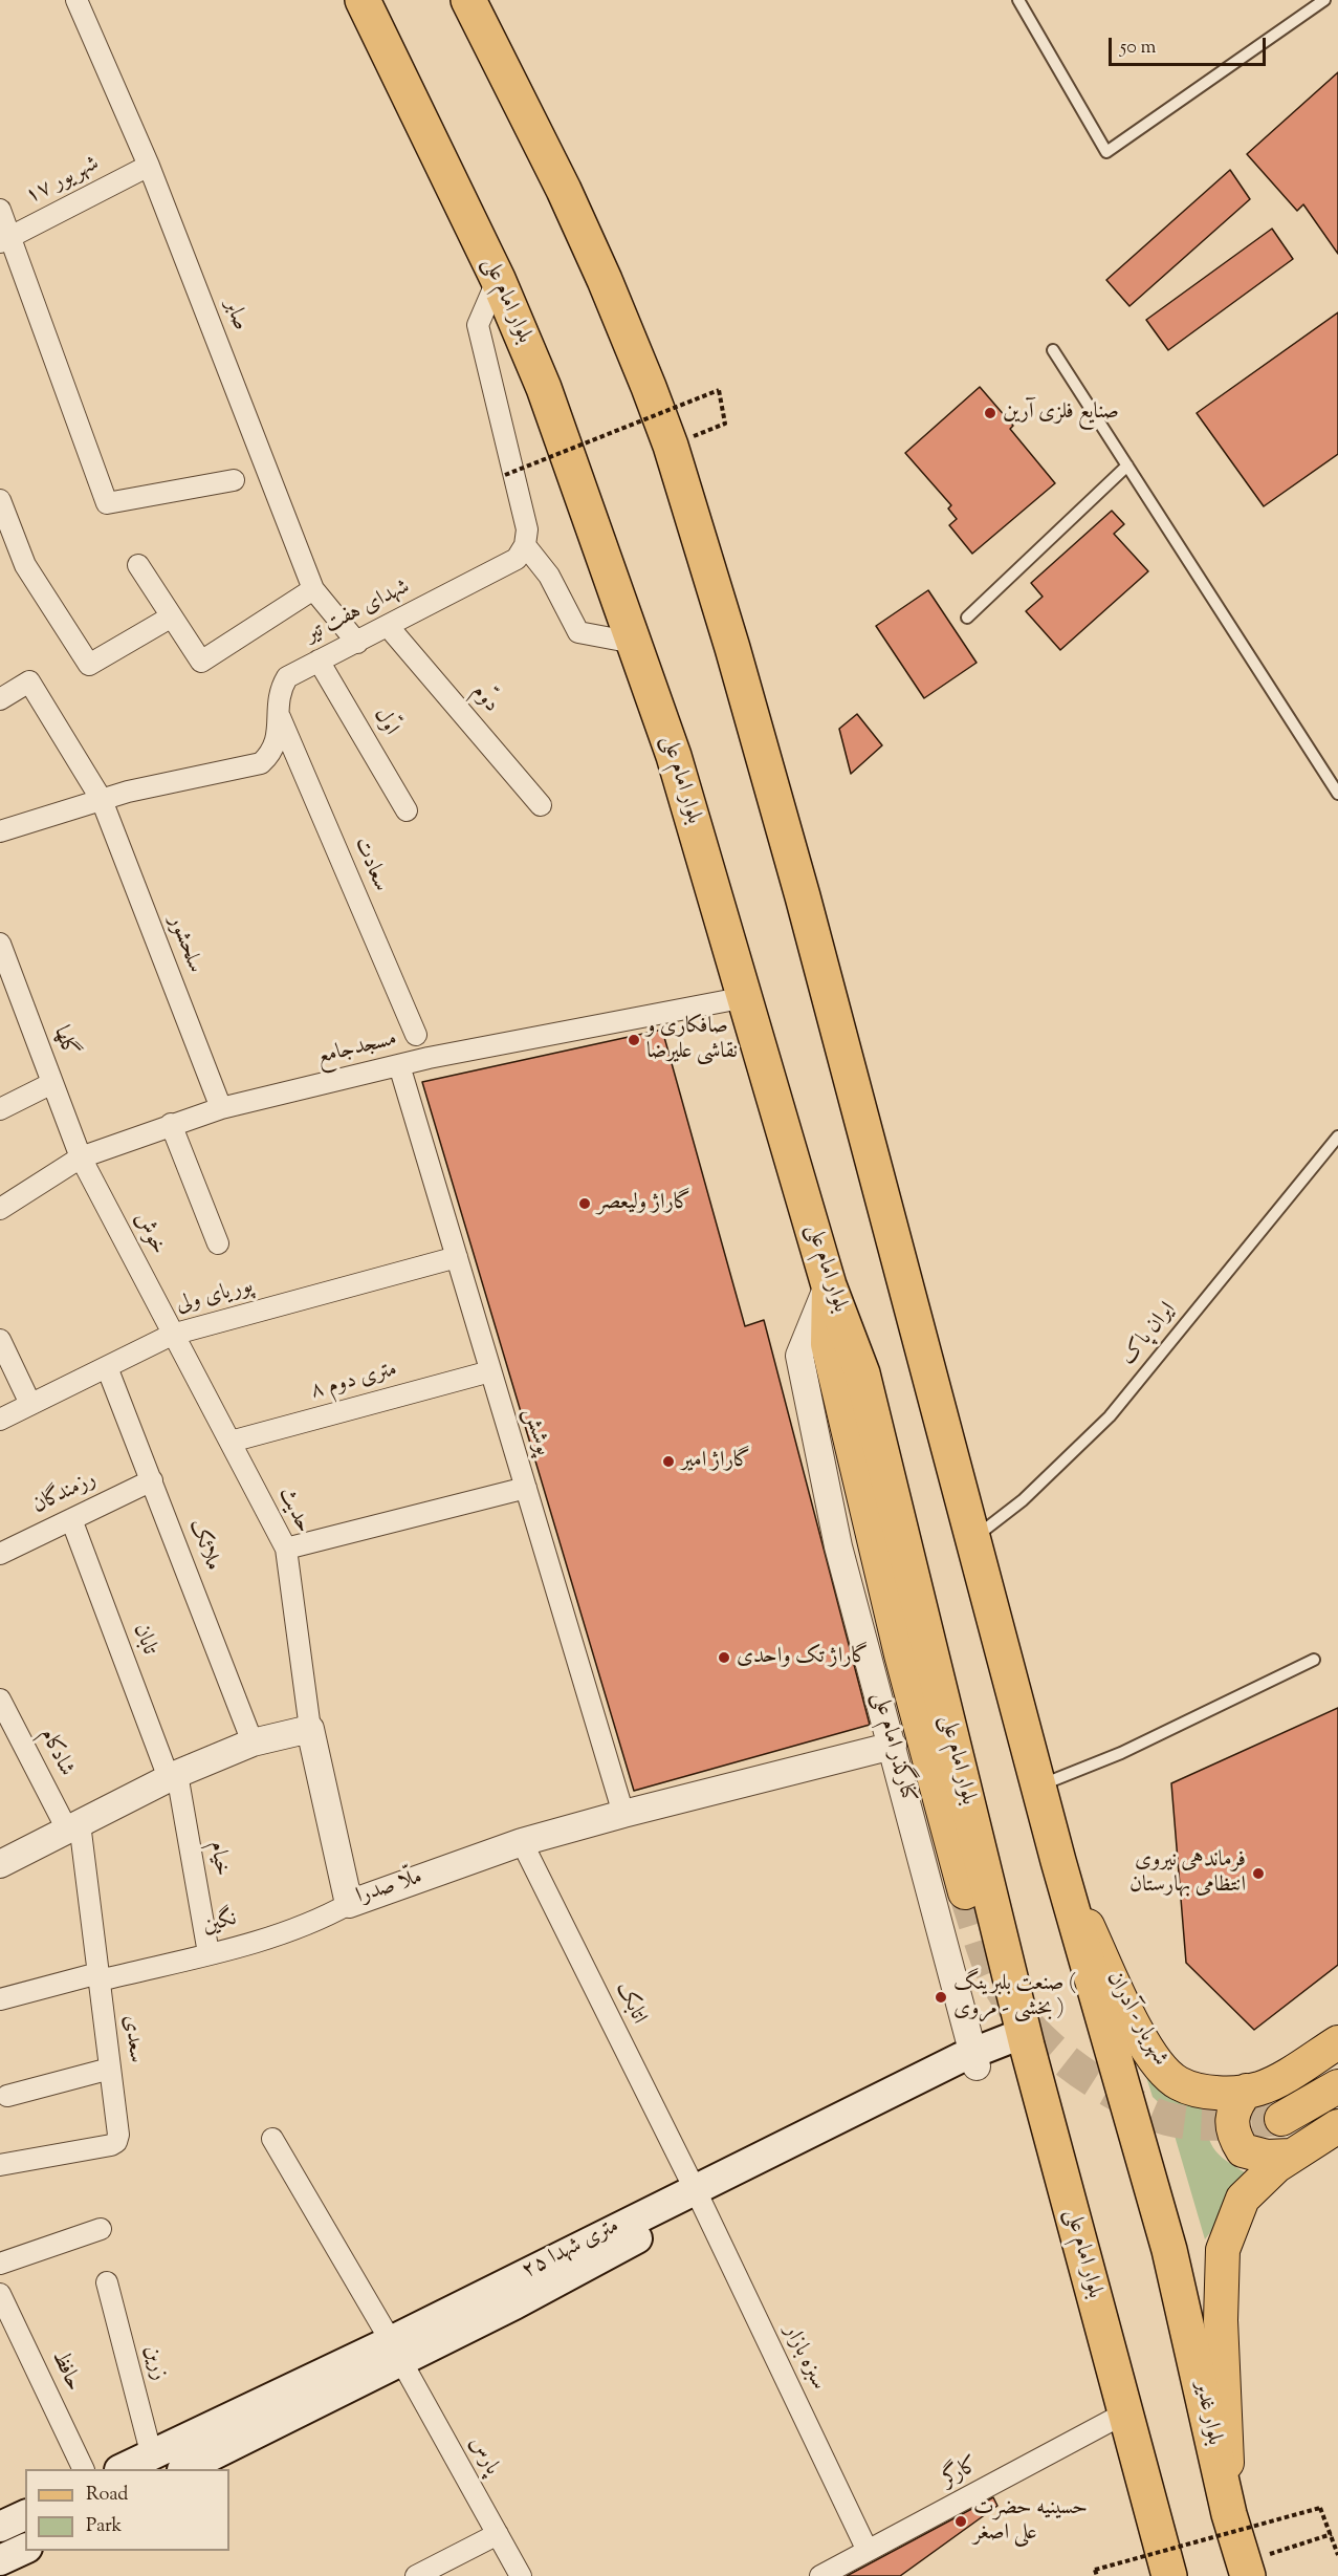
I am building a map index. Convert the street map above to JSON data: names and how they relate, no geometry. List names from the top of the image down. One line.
{"streets":{"highway":["بلوار امام علی","بلوار غدیر"],"main road":["شهریار - آدران","۲۵ متری شهدا"],"street":["۱۷ شهریور","صابر","شهدای هفت تیر","دوّم","اوّل","سعادت","سلحشور","گلها","مسجدجامع","خوش","پوریای ولی","۸ متری دوم","پوشش","رزمندگان","حدیث","ملائک","تابان","کنارگذر امام علی","شادکام","خیام","ملّا صدرا","نگین","اتابک","سعدی","سبزه بازار","زرین","حافظ","پارس","کارگر"],"lane":["ایران پاک"]},"crossings":[["۱۷ شهریور","صابر"],["بلوار امام علی","مسجدجامع"],["بلوار امام علی","کنارگذر امام علی"],["بلوار امام علی","۲۵ متری شهدا"],["بلوار امام علی","کارگر"],["صابر","شهدای هفت تیر"],["شهدای هفت تیر","دوّم"],["شهدای هفت تیر","اوّل"],["شهدای هفت تیر","سعادت"],["شهدای هفت تیر","سلحشور"],["سلحشور","مسجدجامع"],["گلها","مسجدجامع"],["گلها","خوش"],["مسجدجامع","خوش"],["مسجدجامع","پوشش"],["خوش","پوریای ولی"],["خوش","حدیث"],["پوریای ولی","پوشش"],["پوریای ولی","حدیث"],["پوریای ولی","ملائک"],["۸ متری دوم","پوشش"],["۸ متری دوم","حدیث"],["پوشش","ملّا صدرا"],["رزمندگان","ملائک"],["رزمندگان","تابان"],["حدیث","ملّا صدرا"],["تابان","خیام"],["کنارگذر امام علی","ملّا صدرا"],["کنارگذر امام علی","۲۵ متری شهدا"],["شادکام","سعدی"],["خیام","نگین"],["ملّا صدرا","نگین"],["ملّا صدرا","اتابک"],["نگین","سعدی"],["اتابک","۲۵ متری شهدا"],["اتابک","سبزه بازار"],["شهریار - آدران","بلوار غدیر"],["۲۵ متری شهدا","سبزه بازار"],["۲۵ متری شهدا","زرین"],["۲۵ متری شهدا","پارس"],["سبزه بازار","کارگر"]],"places":["صنایع فلزی آرین","صافکاری و نقاشی عليرضا","گاراژ ولیعصر","گاراژ امیر","گاراژ تک واحدی","فرماندهی نیروی انتظامی بهارستان","صنعت بلبرینگ ( بخشی - مروی )","حسینیه حضرت علی اصغر"],"legend":["Road","Park"],"scale_bar":"50 m"}
